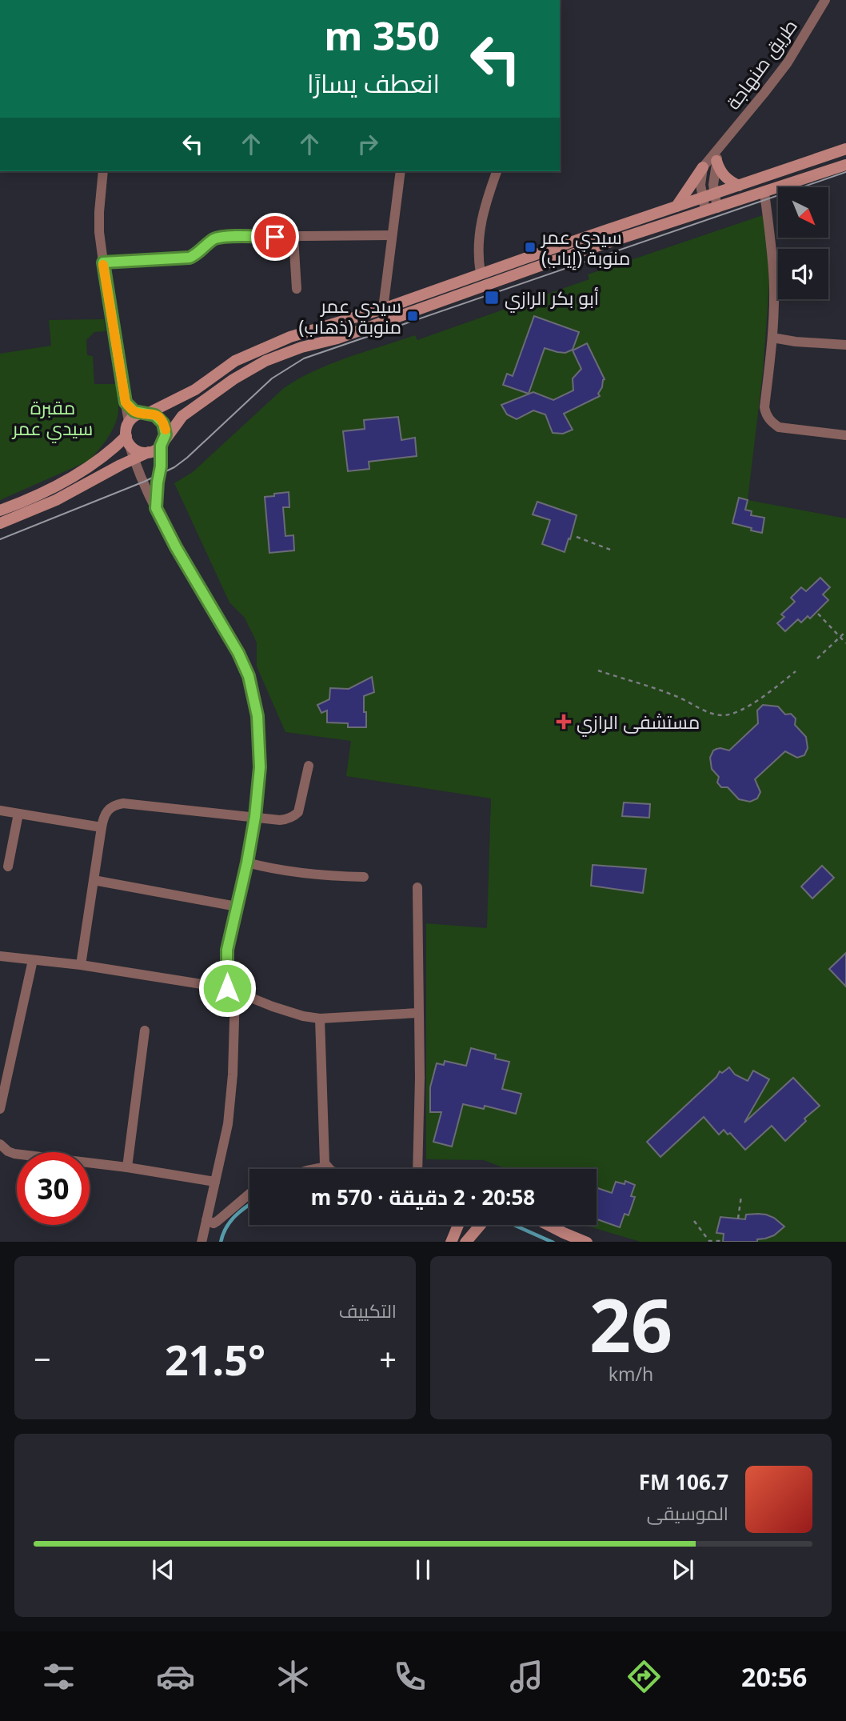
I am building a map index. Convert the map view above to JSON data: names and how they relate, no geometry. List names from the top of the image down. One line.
{"streets":{"street":["طريق صنهاجة"]},"parks":["مقبرة سيدي عمر"],"places":{"transit":["سيدي عمر منوبة (إياب)","أبو بكر الرازي","سيدي عمر منوبة (ذهاب)"],"health":["مستشفى الرازي"]},"north":"bottom right","page":{"turn":["350 m","انعطف يسارًا"],"limit":"30","trip":"20:58 · 2 دقيقة · 570 m","tile":[["26","km/h"],"التكييف"],"heat":["−","21.5°","+"],"song":["106.7 FM","الموسيقى"],"tabs":"20:56"}}
